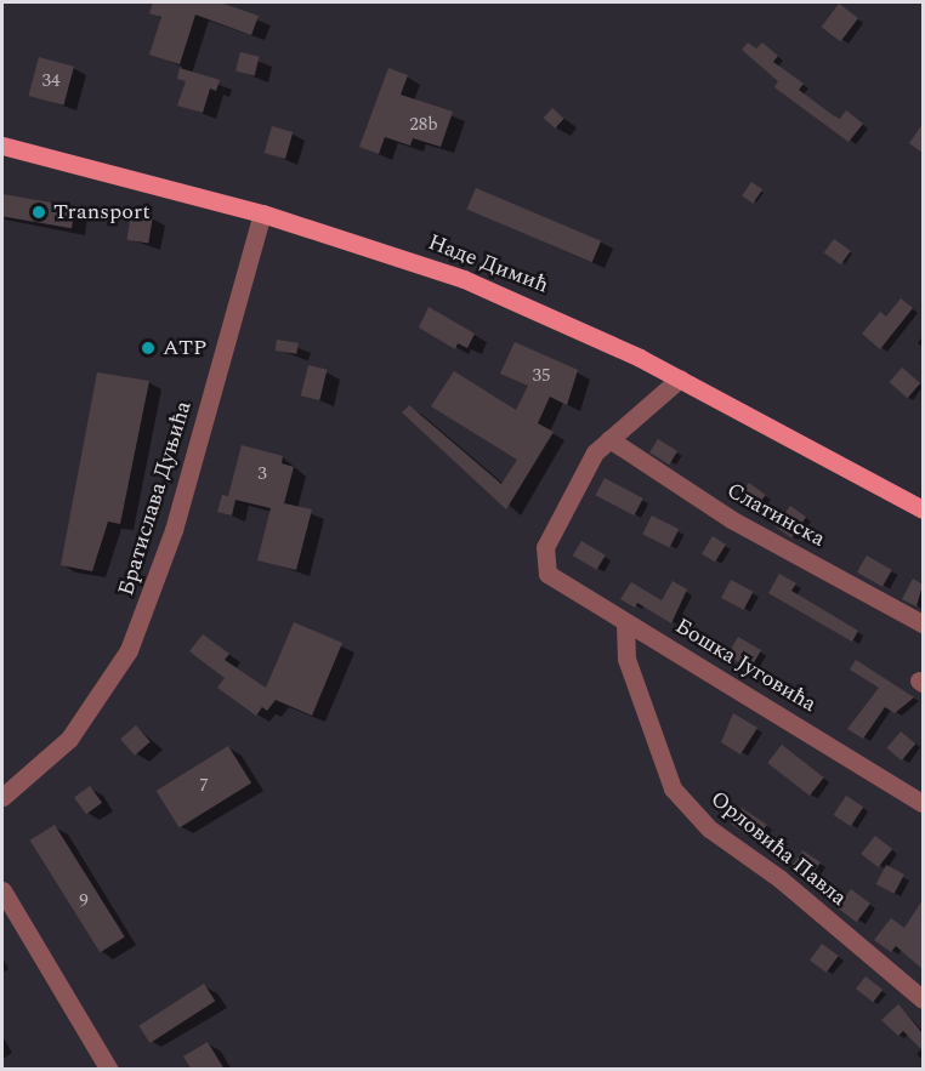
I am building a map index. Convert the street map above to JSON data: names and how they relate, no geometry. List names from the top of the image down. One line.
{"streets":{"main road":["Наде Димић"],"street":["Братислава Дуњића","Слатинска","Бошка Југовића","Орловића Павла"]},"crossings":[["Наде Димић","Братислава Дуњића"],["Слатинска","Бошка Југовића"],["Бошка Југовића","Орловића Павла"]],"places":["Transport","ATP"],"house_numbers":["34","28b","35","3","7","9"]}
